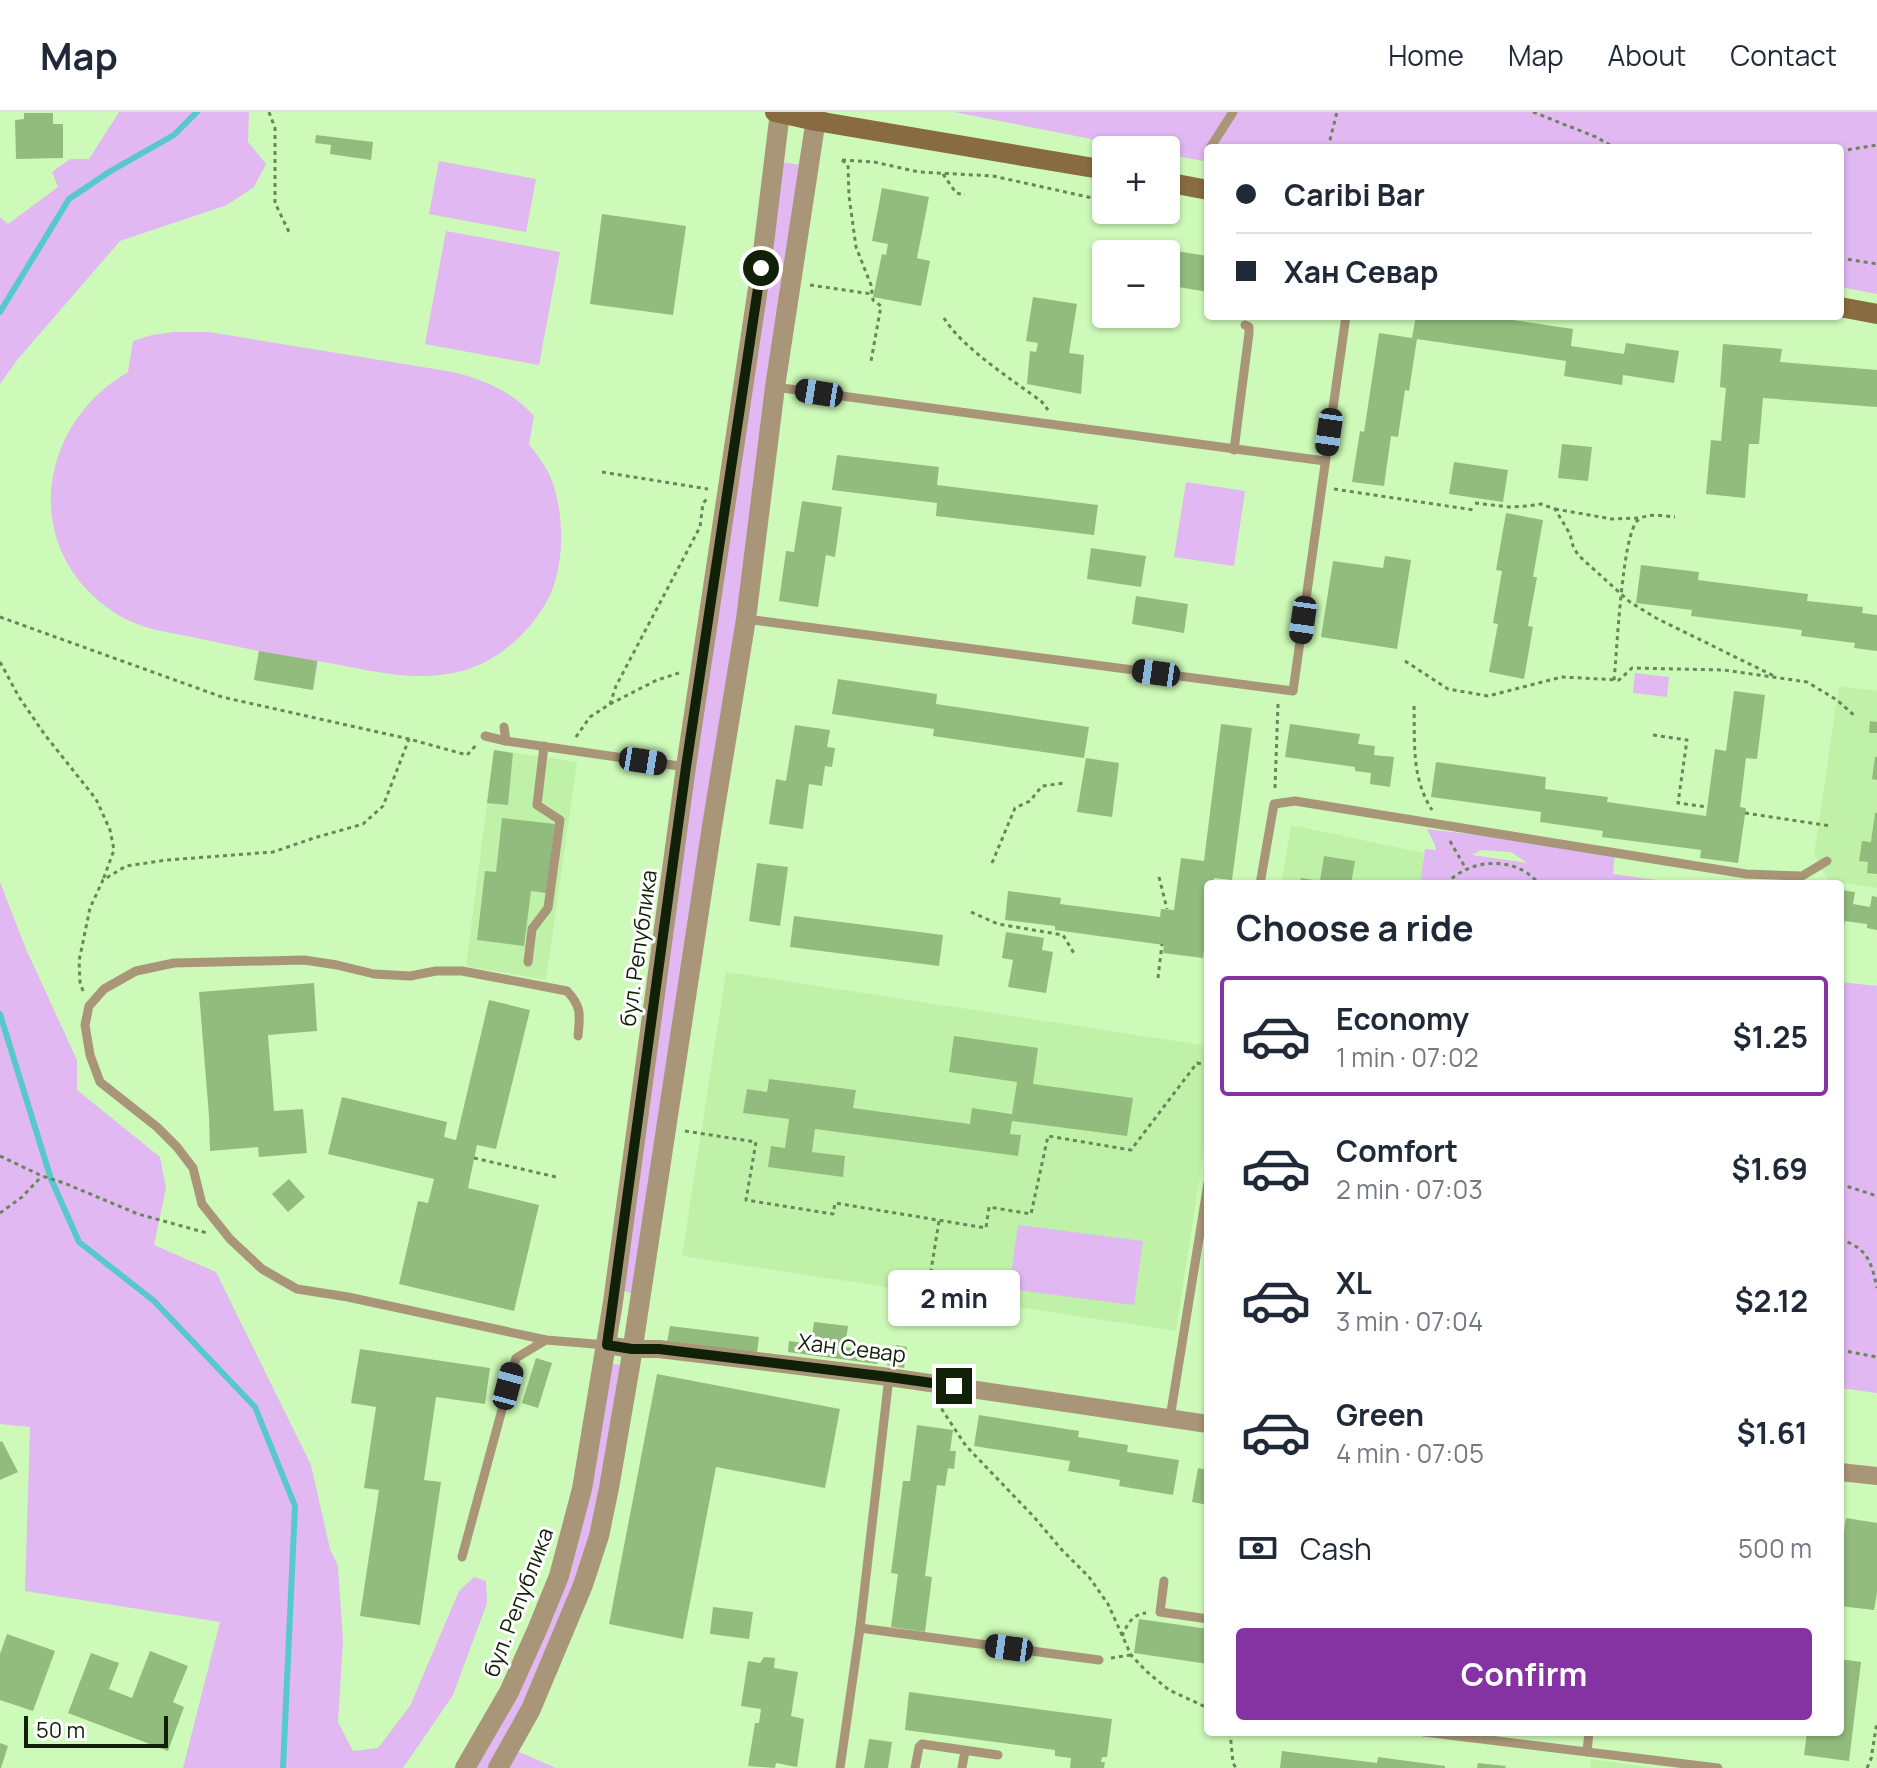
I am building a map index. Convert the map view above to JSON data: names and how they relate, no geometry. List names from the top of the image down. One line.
{"streets":{"street":["бул. Република","Хан Севар"]},"crossings":[["бул. Република","Хан Севар"]],"scale_bar":"50 m","page":{"header":"Map","nav":["Home","Map","About","Contact"],"map_buttons":["+","−"],"banner":["Caribi Bar","Хан Севар"],"heading":"Choose a ride","list":[{"name":"Economy","note":"1 min · 07:02","value":"$1.25"},{"name":"Comfort","note":"2 min · 07:03","value":"$1.69"},{"name":"XL","note":"3 min · 07:04","value":"$2.12"},{"name":"Green","note":"4 min · 07:05","value":"$1.61"}],"bubble":"2 min","pay":["Cash","500 m"],"buttons":"Confirm","scale":"50 m"}}
